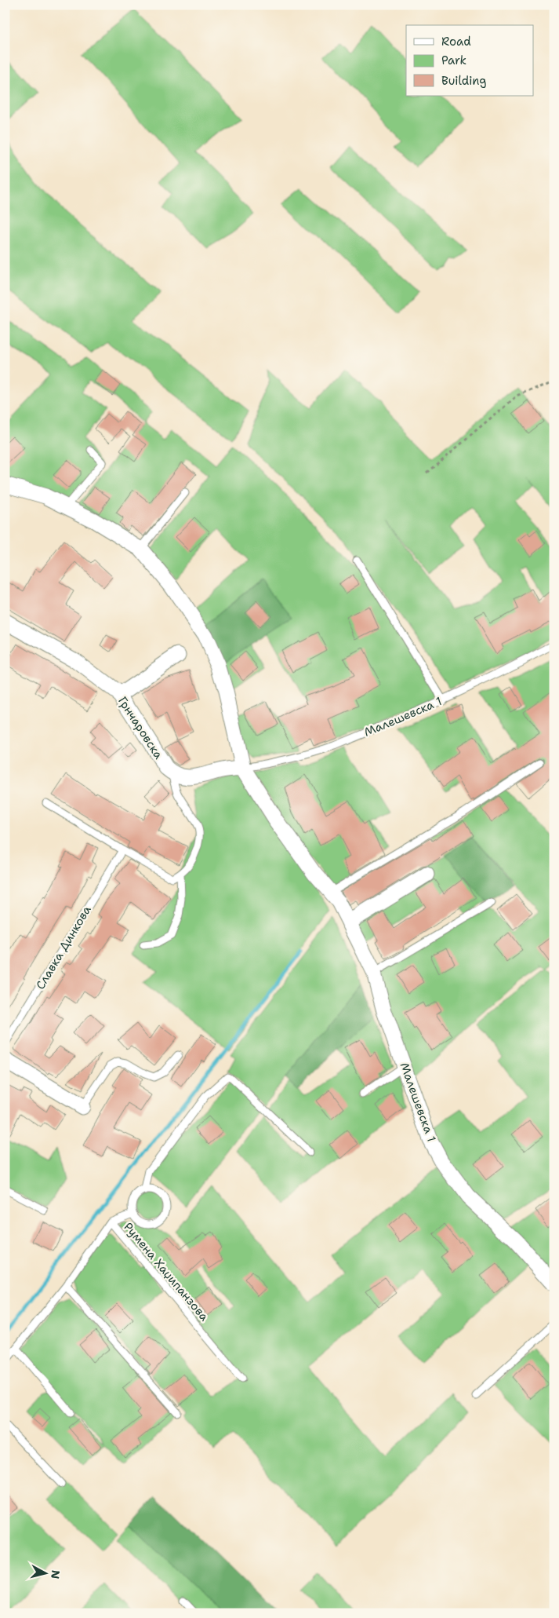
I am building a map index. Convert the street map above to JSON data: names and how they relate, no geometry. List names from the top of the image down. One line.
{"streets":{"street":["Малешевска 1","Грнчаровска"],"lane":["Славка Динкова","Румена Хаџипанзова"]},"legend":["Road","Park","Building"],"north":"right"}
